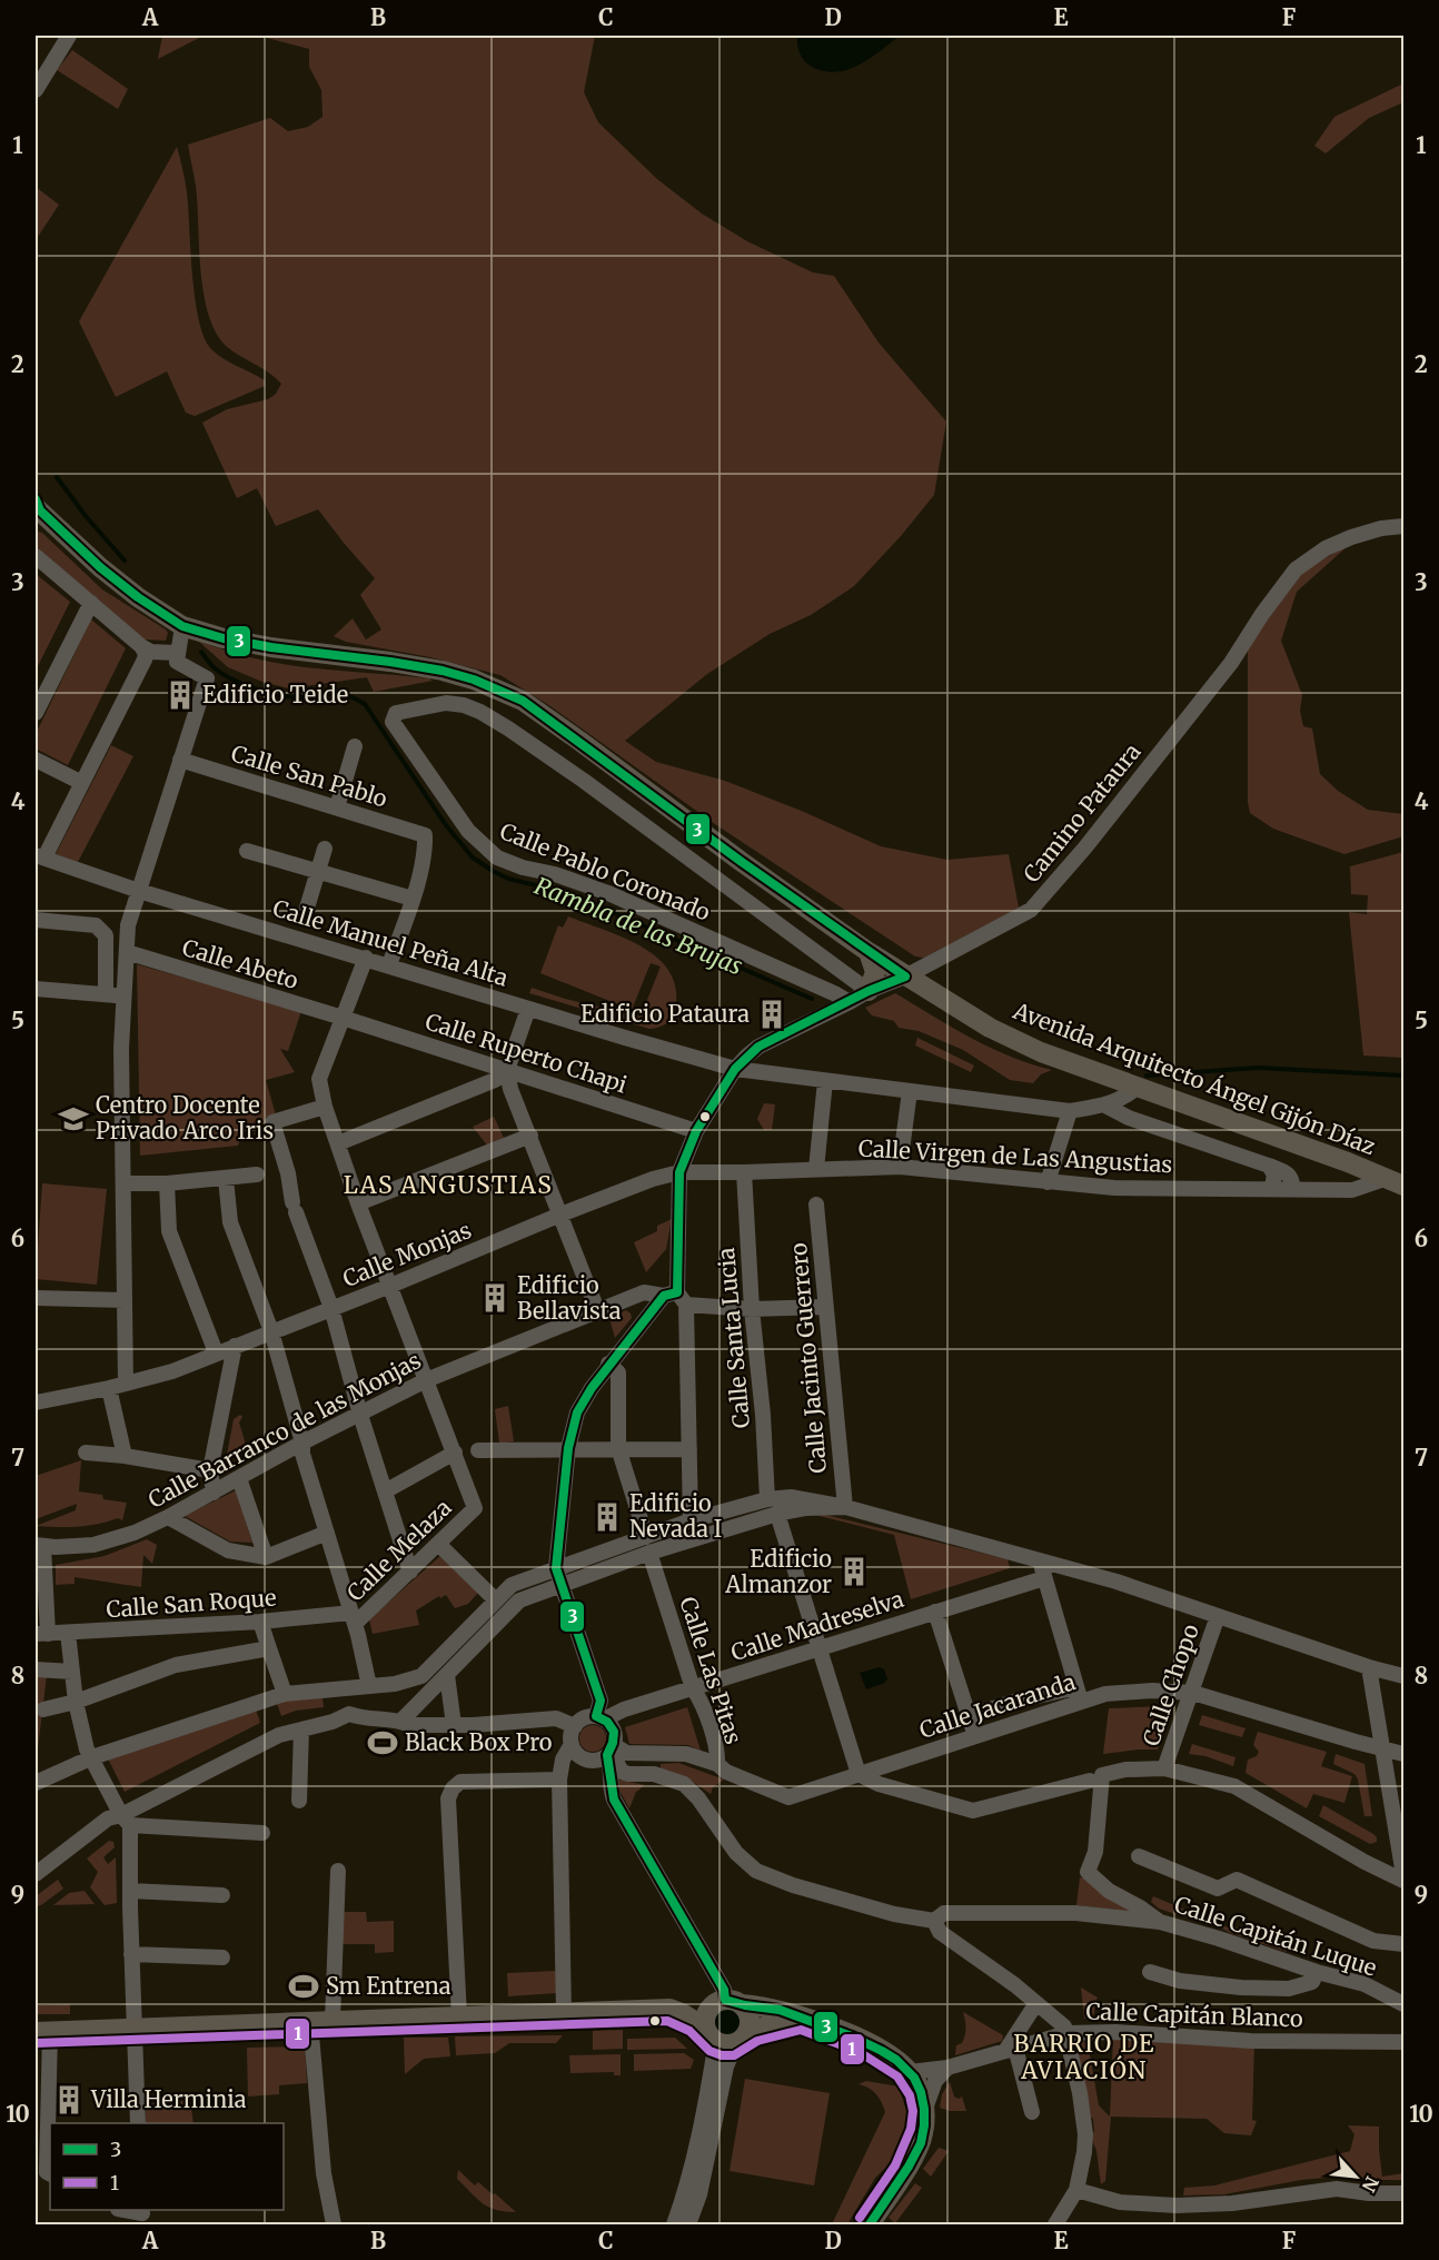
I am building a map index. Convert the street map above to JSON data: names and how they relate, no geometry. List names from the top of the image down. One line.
{"streets":{"main road":["Avenida Arquitecto Ángel Gijón Díaz"],"street":["Calle San Pablo","Camino Pataura","Calle Pablo Coronado","Calle Manuel Peña Alta","Calle Abeto","Calle Ruperto Chapi","Calle Virgen de Las Angustias","Calle Monjas","Calle Santa Lucia","Calle Jacinto Guerrero","Calle Barranco de las Monjas","Calle Melaza","Calle San Roque","Calle Madreselva","Calle Las Pitas","Calle Chopo","Calle Jacaranda","Calle Capitán Luque","Calle Capitán Blanco"]},"crossings":[["Camino Pataura","Calle Pablo Coronado"],["Camino Pataura","Calle Manuel Peña Alta"],["Camino Pataura","Avenida Arquitecto Ángel Gijón Díaz"],["Calle Manuel Peña Alta","Avenida Arquitecto Ángel Gijón Díaz"],["Calle Manuel Peña Alta","Calle Melaza"],["Calle Abeto","Calle Ruperto Chapi"],["Calle Abeto","Calle Melaza"],["Calle Ruperto Chapi","Calle Melaza"],["Avenida Arquitecto Ángel Gijón Díaz","Calle Virgen de Las Angustias"],["Calle Virgen de Las Angustias","Calle Monjas"],["Calle Virgen de Las Angustias","Calle Santa Lucia"],["Calle Monjas","Calle Melaza"],["Calle Santa Lucia","Calle Barranco de las Monjas"],["Calle Jacinto Guerrero","Calle Barranco de las Monjas"],["Calle Barranco de las Monjas","Calle Melaza"],["Calle Melaza","Calle San Roque"],["Calle Madreselva","Calle Las Pitas"],["Calle Madreselva","Calle Jacaranda"],["Calle Las Pitas","Calle Jacaranda"],["Calle Chopo","Calle Jacaranda"]],"districts":["LAS ANGUSTIAS","BARRIO DE AVIACIÓN"],"water":["Rambla de las Brujas"],"places":{"building":["Edificio Teide","Edificio Pataura","Edificio Bellavista","Edificio Nevada I","Edificio Almanzor","Villa Herminia"],"school or university":["Centro Docente Privado Arco Iris"],"sports":["Black Box Pro","Sm Entrena"]},"lines":["transit line 3","transit line 1"],"legend":["3","1"],"north":"bottom right","grid":{"columns":["A","B","C","D","E","F"],"rows":["1","2","3","4","5","6","7","8","9","10"]}}
